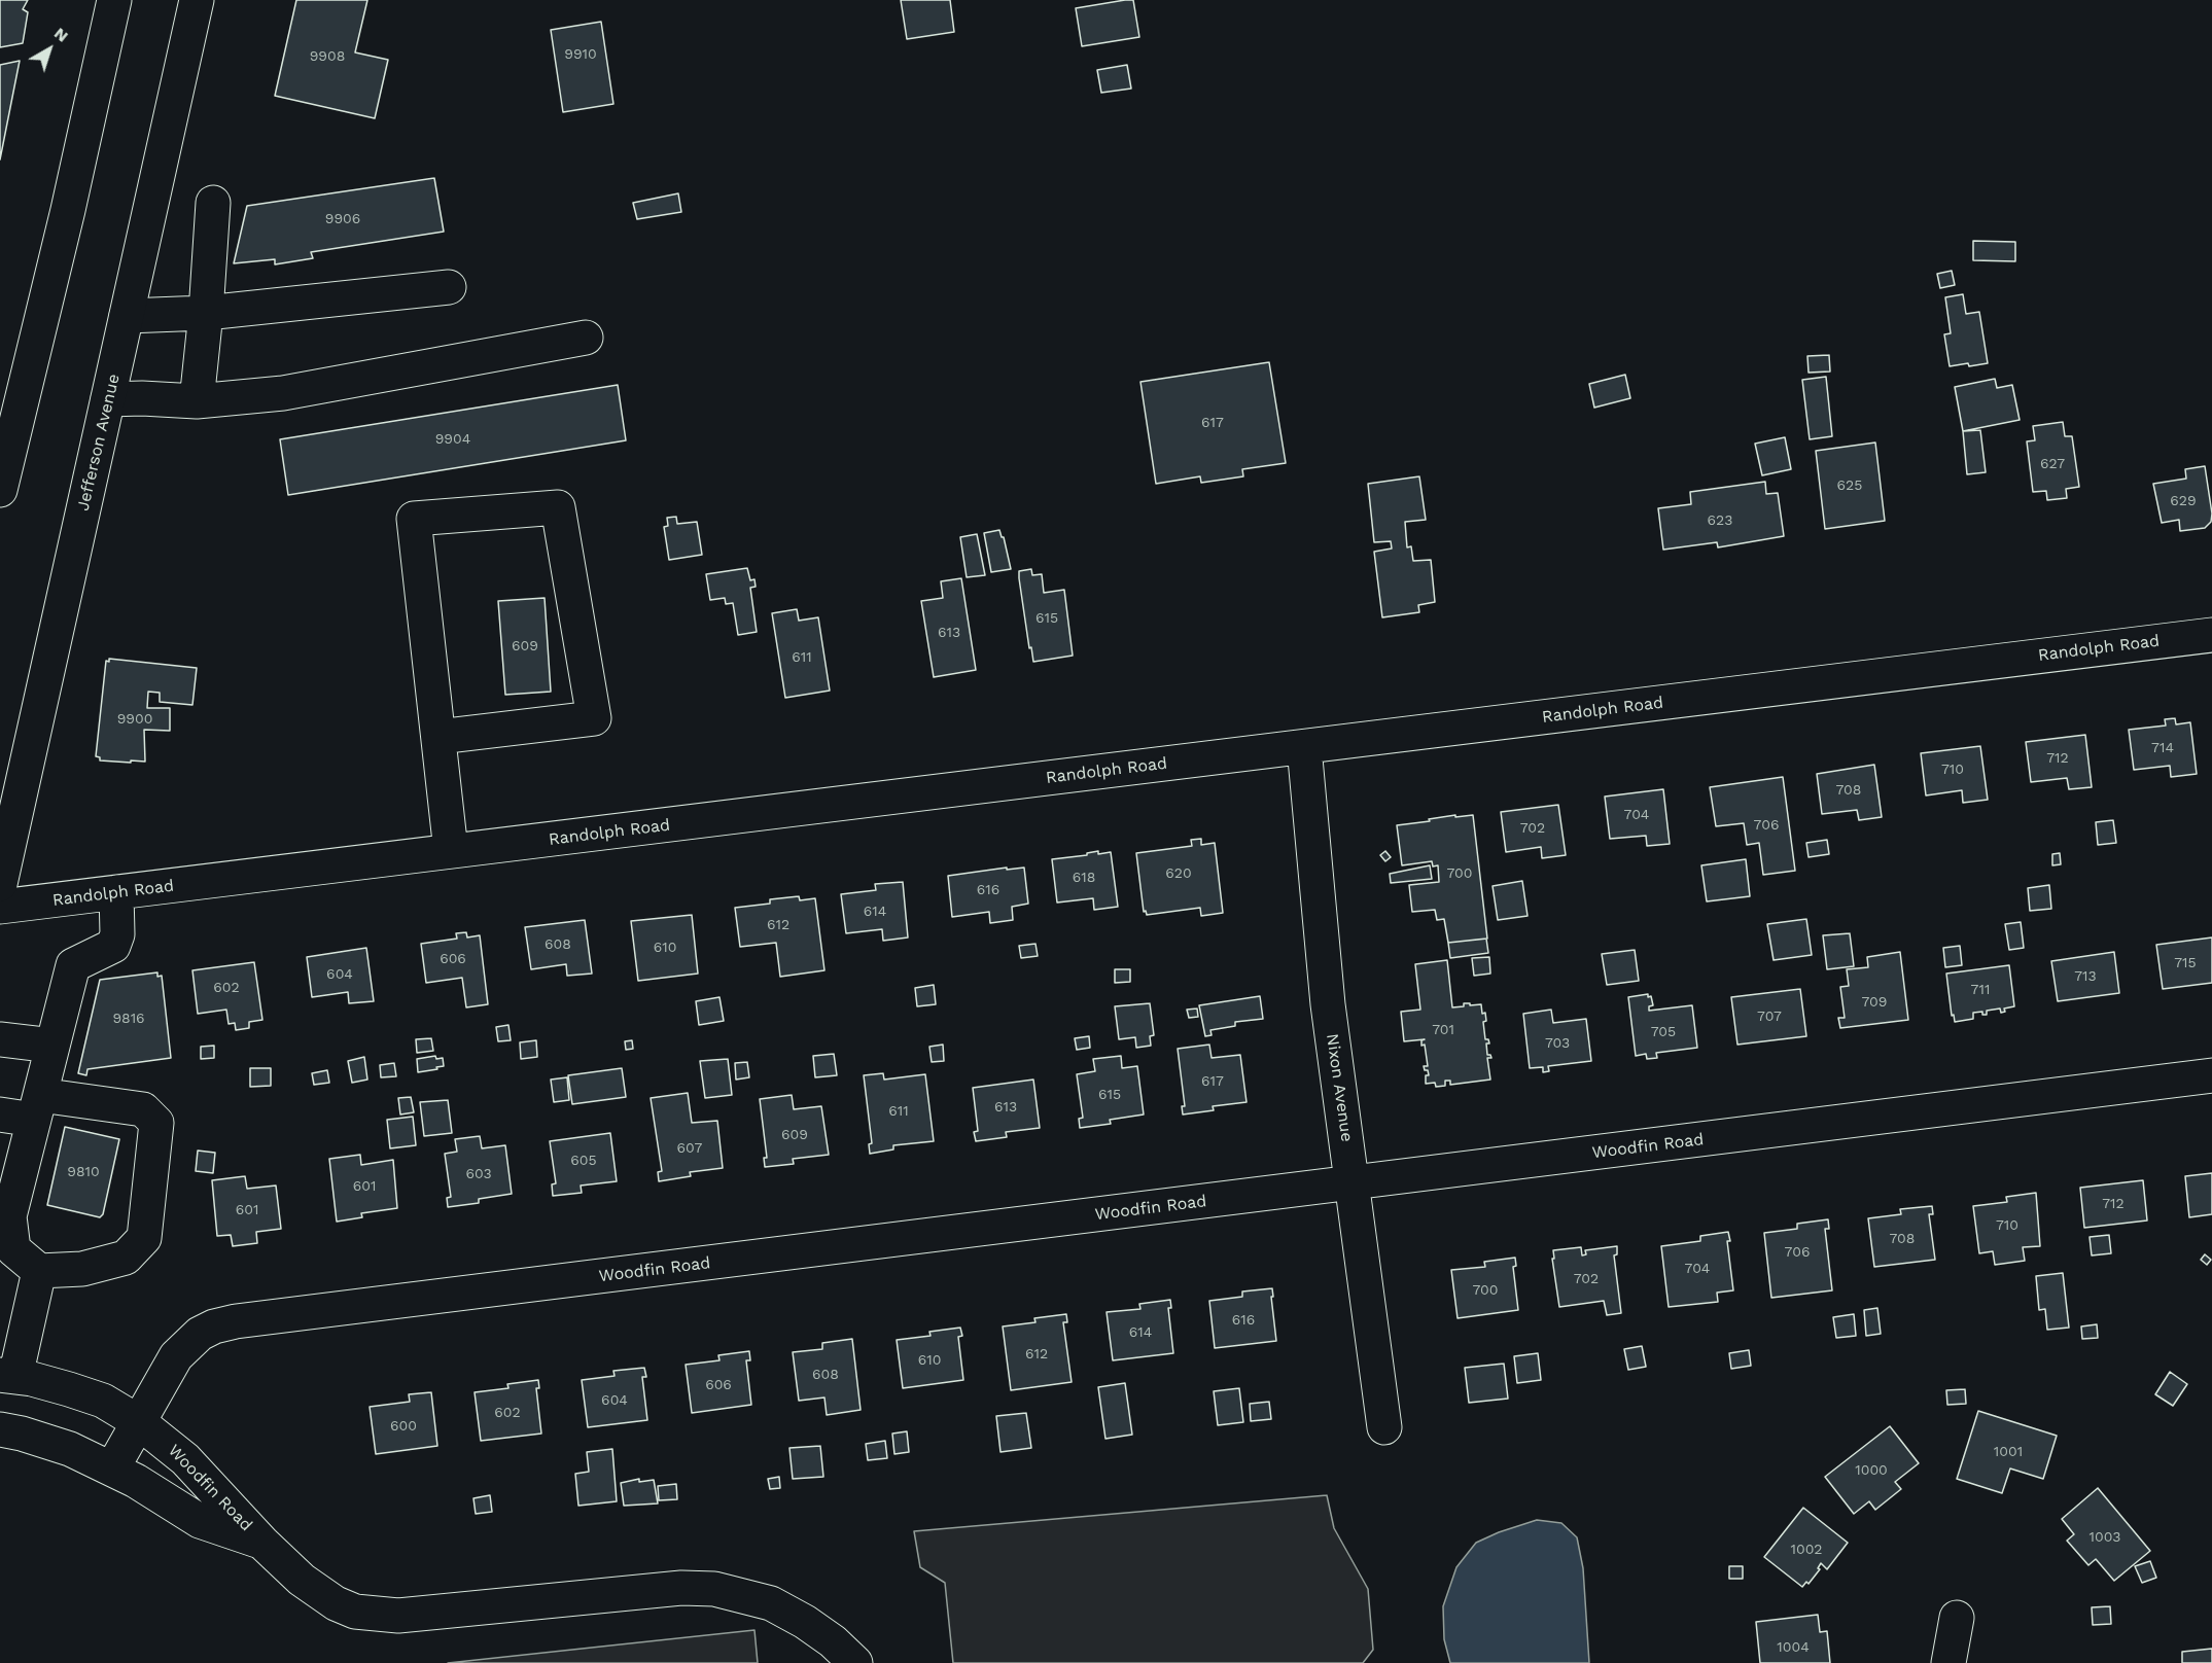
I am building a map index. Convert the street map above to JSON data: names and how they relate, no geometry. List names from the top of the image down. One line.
{"streets":{"street":["Jefferson Avenue","Randolph Road","Nixon Avenue","Woodfin Road"]},"crossings":[["Randolph Road","Nixon Avenue"],["Nixon Avenue","Woodfin Road"]],"house_numbers":["9910","9908","9906","617","9904","627","625","629","623","615","613","609","611","9900","714","712","710","708","704","706","702","620","700","618","616","614","612","608","610","606","715","604","713","602","711","709","707","9816","701","705","703","617","615","613","611","609","607","605","9810","603","601","712","601","710","708","706","704","702","700","616","614","612","610","608","606","604","602","600","1001","1000","1003","1002","1004"],"north":"top right"}
